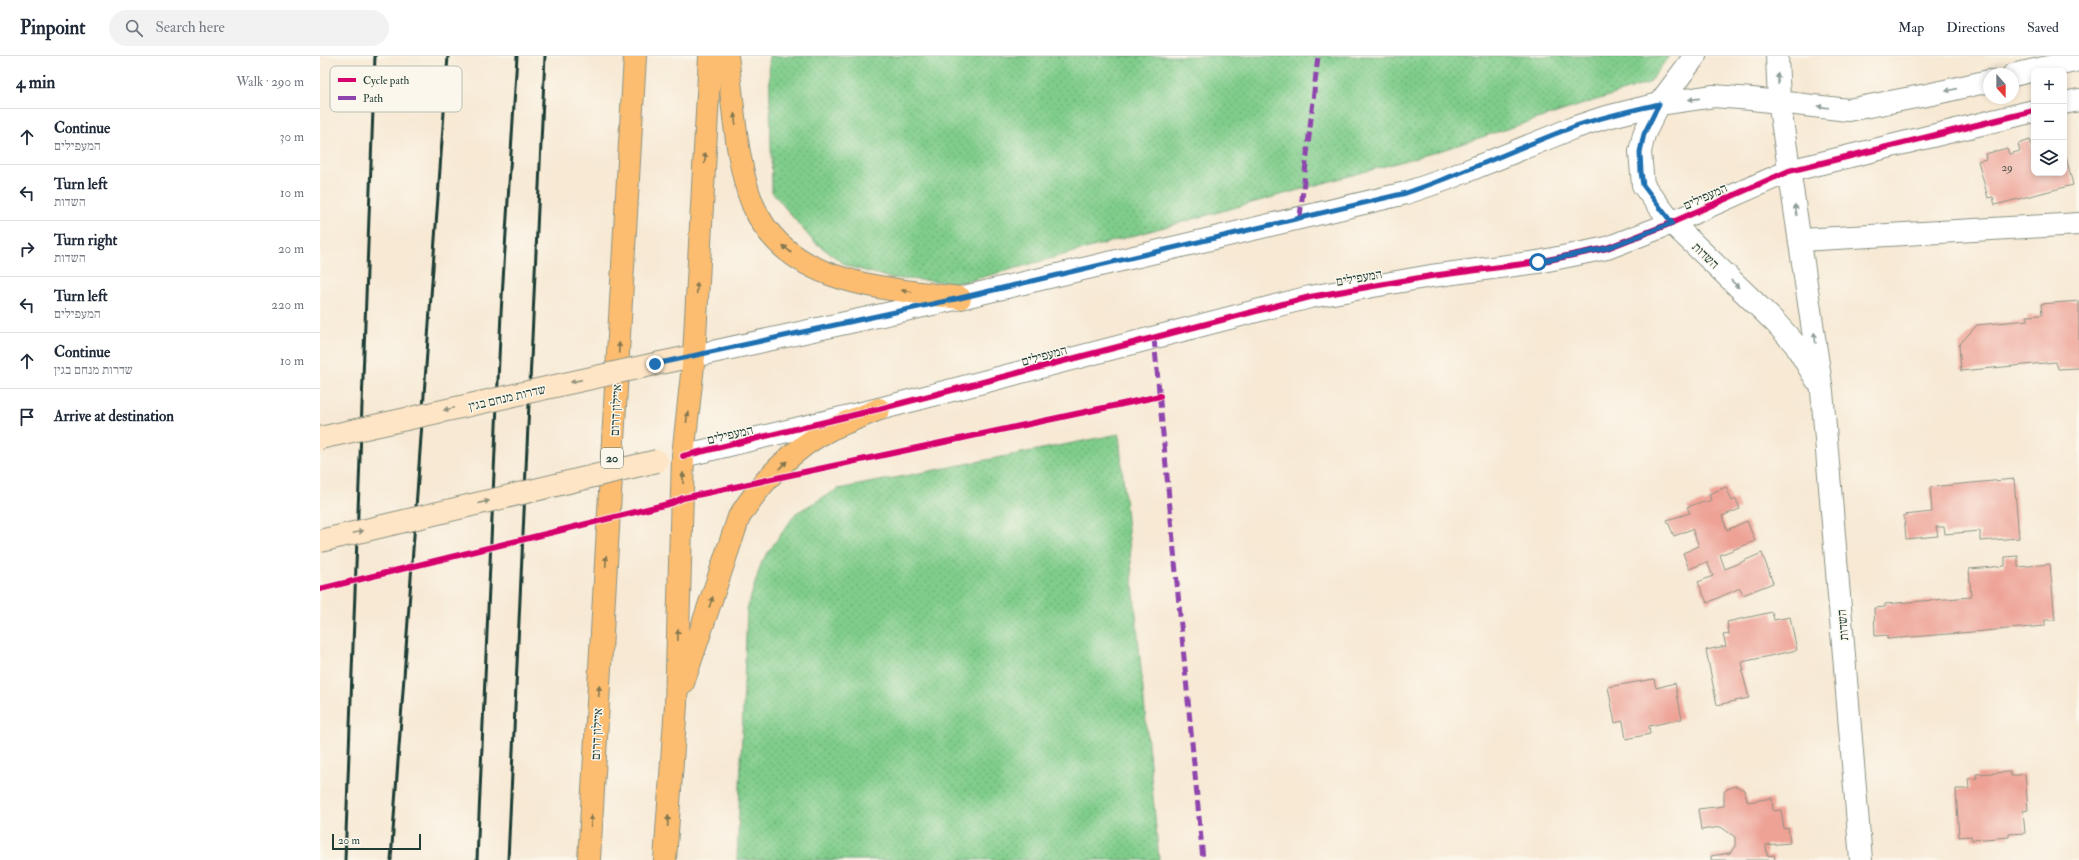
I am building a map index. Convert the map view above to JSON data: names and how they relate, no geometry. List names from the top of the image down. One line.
{"streets":{"highway":["איילון דרום","20"],"main road":["שדרות מנחם בגין"],"street":["המעפילים","השדות"]},"crossings":[["המעפילים","השדות"]],"house_numbers":["29"],"legend":["Cycle path","Path"],"scale_bar":"20 m","north":"bottom","page":{"header":"Pinpoint","search":"Search here","nav":["Map","Directions","Saved"],"heading":["4 min","Walk · 290 m"],"map_buttons":["+","−"],"list":[["Continue","המעפילים","30 m"],["Turn left","השדות","10 m"],["Turn right","השדות","20 m"],["Turn left","המעפילים","220 m"],["Continue","שדרות מנחם בגין","10 m"],"Arrive at destination"],"scale":"20 m"}}
